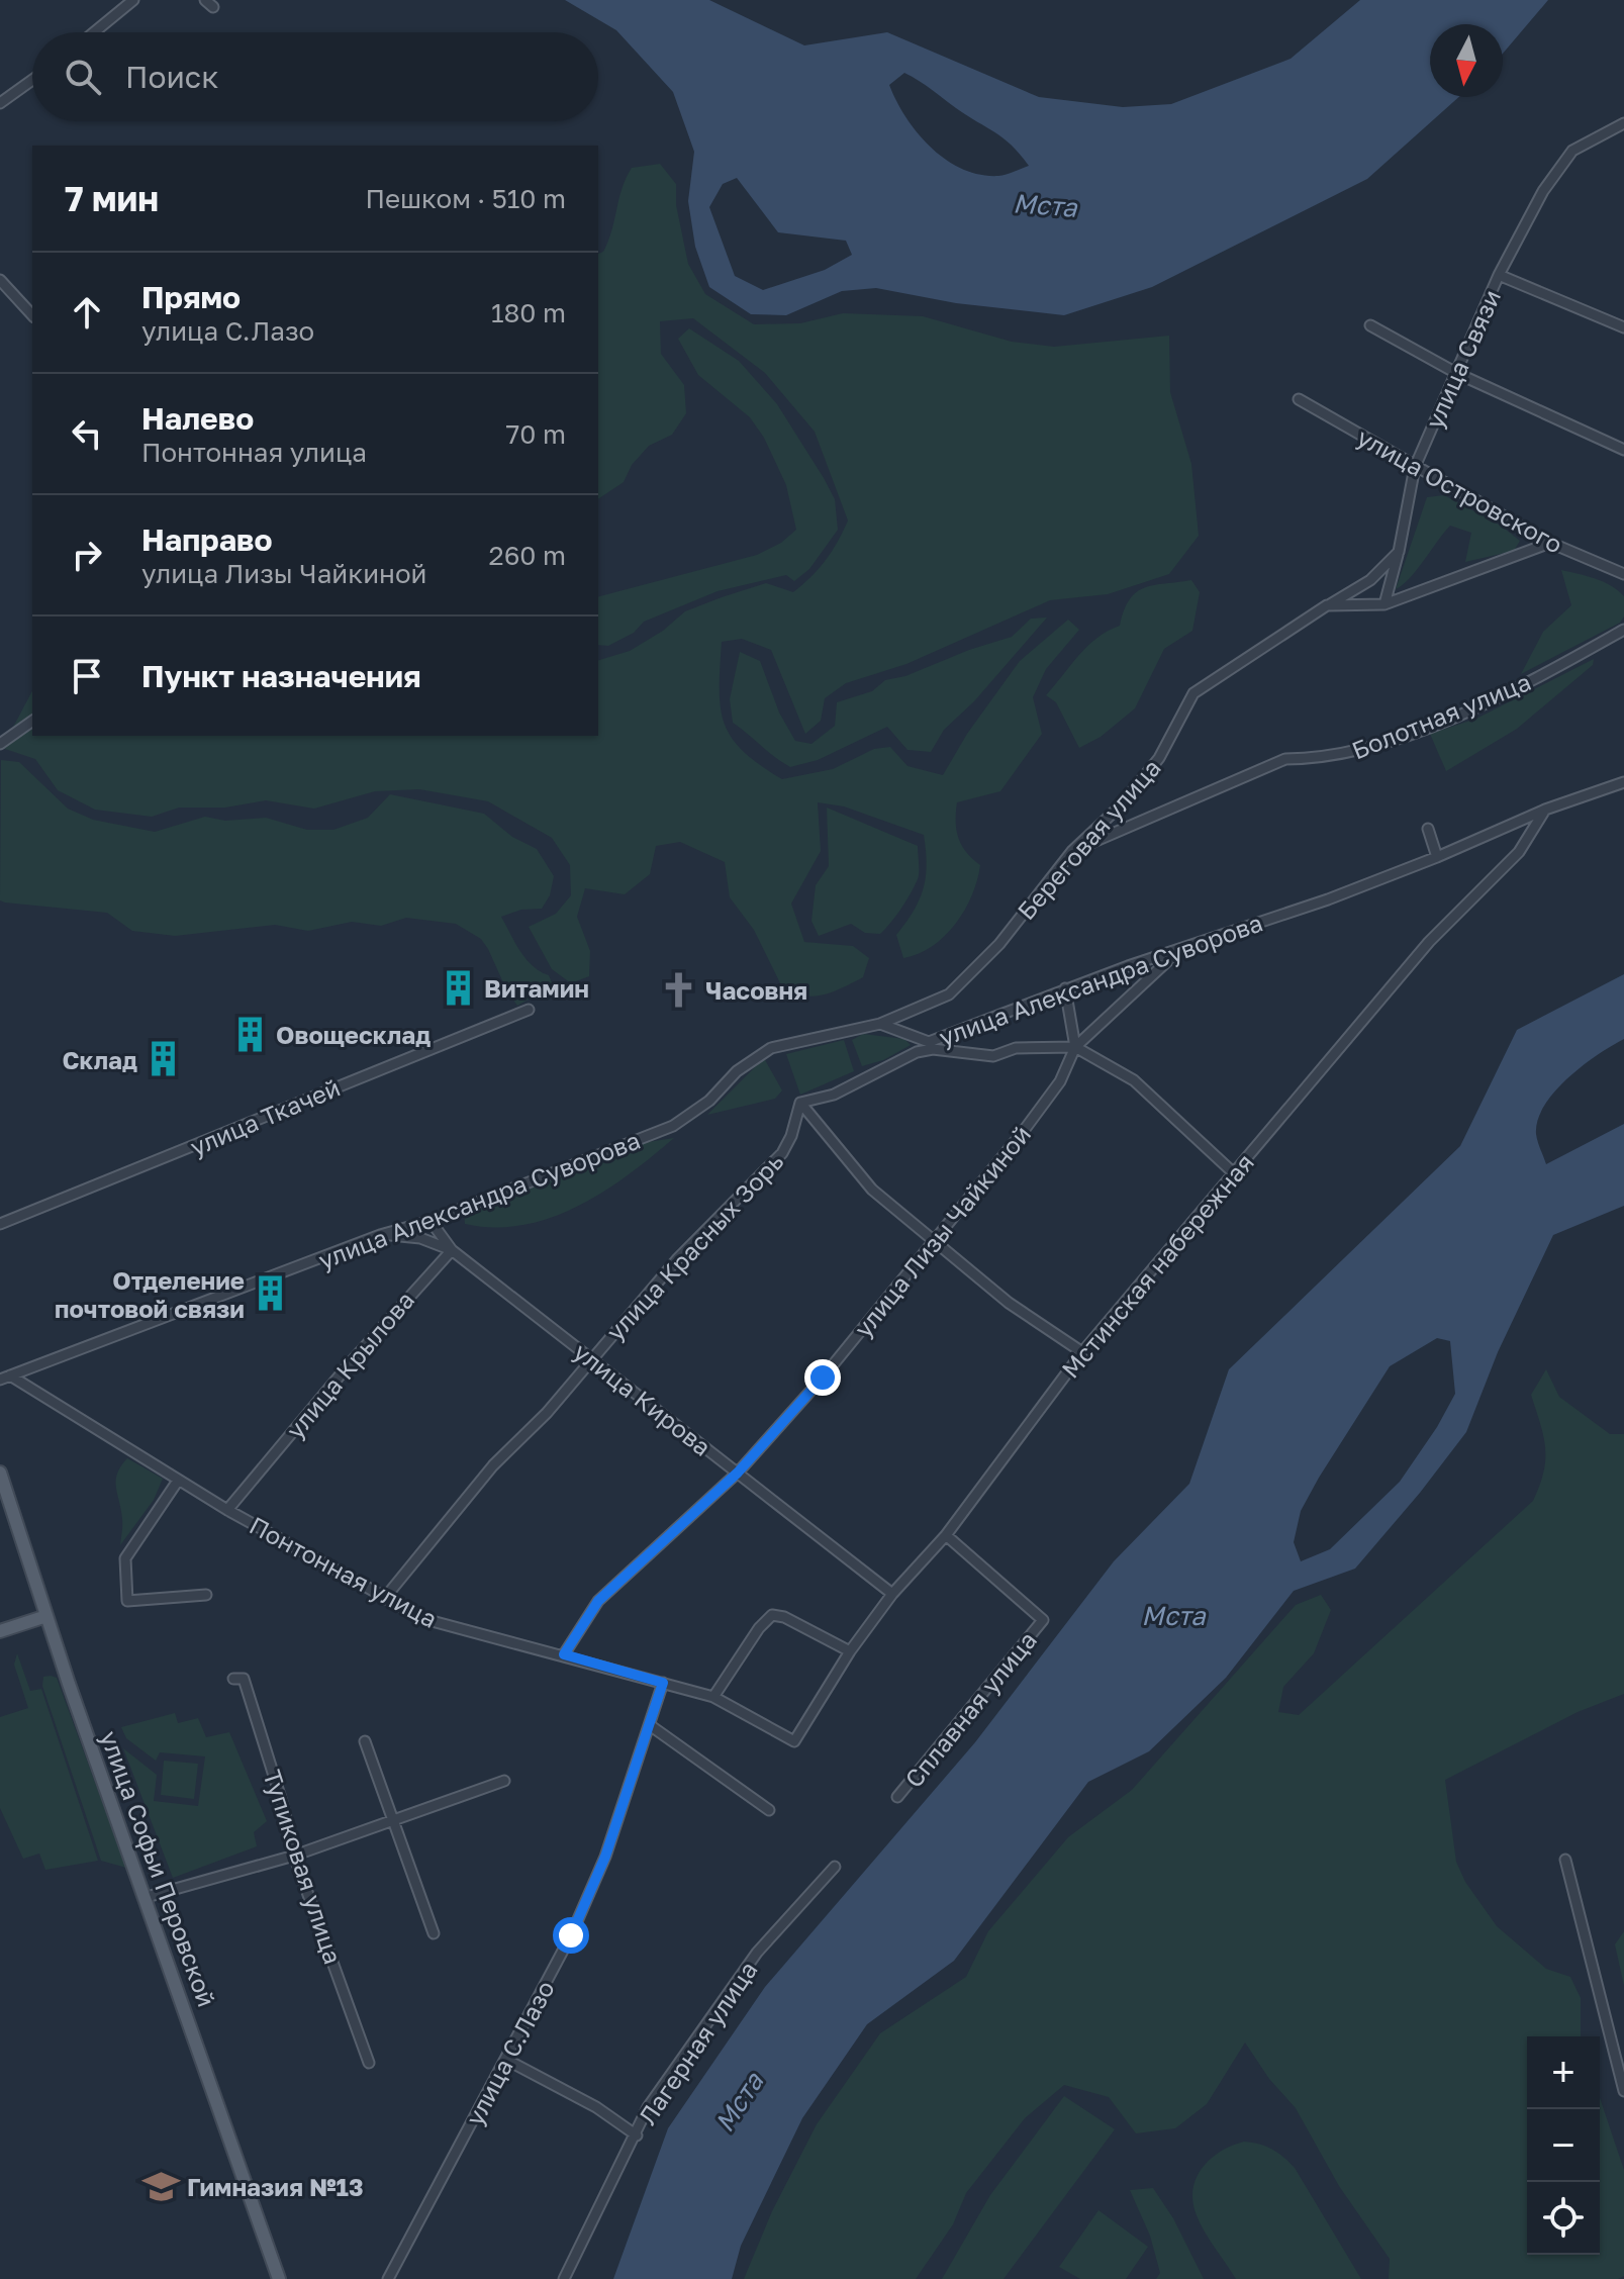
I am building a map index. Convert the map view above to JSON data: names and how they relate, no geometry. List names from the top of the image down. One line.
{"streets":{"main road":["улица Софьи Перовской"],"street":["улица Связи","улица Островского","Болотная улица","Береговая улица","улица Александра Суворова","улица Ткачей","улица Лизы Чайкиной","улица Красных Зорь","Мстинская набережная","улица Крылова","улица Кирова","Понтонная улица","Сплавная улица","Тупиковая улица","Лагерная улица","улица С.Лазо"]},"crossings":[["улица Связи","улица Островского"],["Болотная улица","Береговая улица"],["Береговая улица","улица Александра Суворова"],["улица Александра Суворова","улица Лизы Чайкиной"],["улица Александра Суворова","Мстинская набережная"],["улица Александра Суворова","улица Кирова"],["улица Александра Суворова","Понтонная улица"],["улица Лизы Чайкиной","улица Кирова"],["улица Лизы Чайкиной","Понтонная улица"],["улица Красных Зорь","улица Кирова"],["улица Красных Зорь","Понтонная улица"],["Мстинская набережная","улица Кирова"],["Мстинская набережная","Понтонная улица"],["Мстинская набережная","Сплавная улица"],["улица Крылова","улица Кирова"],["улица Крылова","Понтонная улица"],["Понтонная улица","улица С.Лазо"]],"water":["Мста"],"places":{"building":["Витамин","Овощесклад","Склад","Отделение почтовой связи"],"church":["Часовня"],"school or university":["Гимназия №13"]},"north":"bottom","page":{"search":"Поиск","heading":["7 мин","Пешком · 510 m"],"list":[["Прямо","улица С.Лазо","180 m"],["Налево","Понтонная улица","70 m"],["Направо","улица Лизы Чайкиной","260 m"],"Пункт назначения"],"map_buttons":["+","−"]}}
